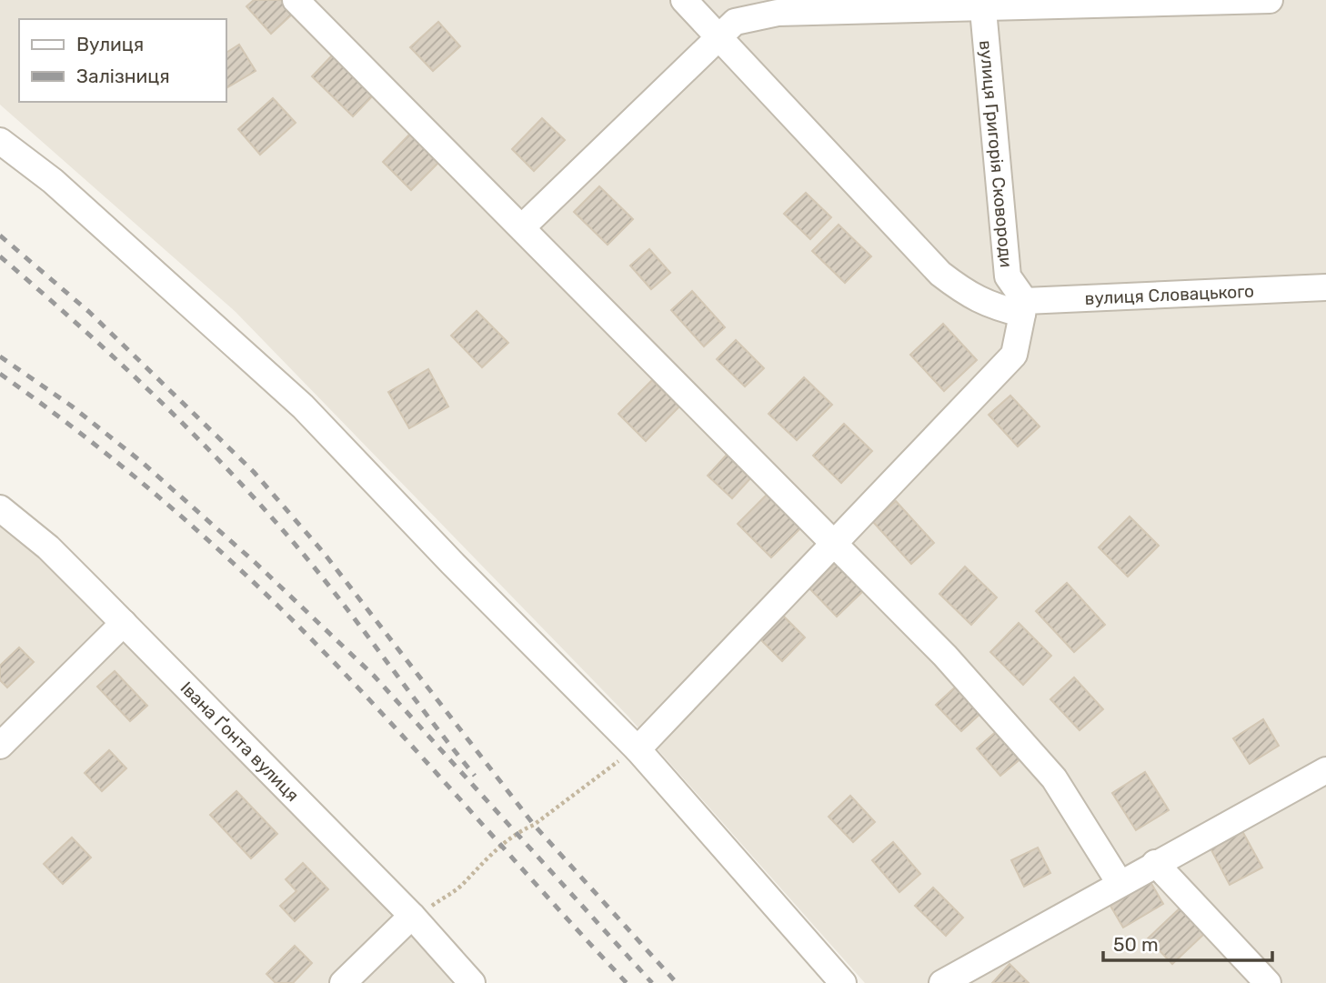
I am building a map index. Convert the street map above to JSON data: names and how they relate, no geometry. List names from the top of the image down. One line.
{"streets":{"street":["вулиця Григорія Сковороди","вулиця Словацького","Івана Ґонта вулиця"]},"crossings":[["вулиця Григорія Сковороди","вулиця Словацького"]],"legend":["Вулиця","Залізниця"],"scale_bar":"50 m"}
